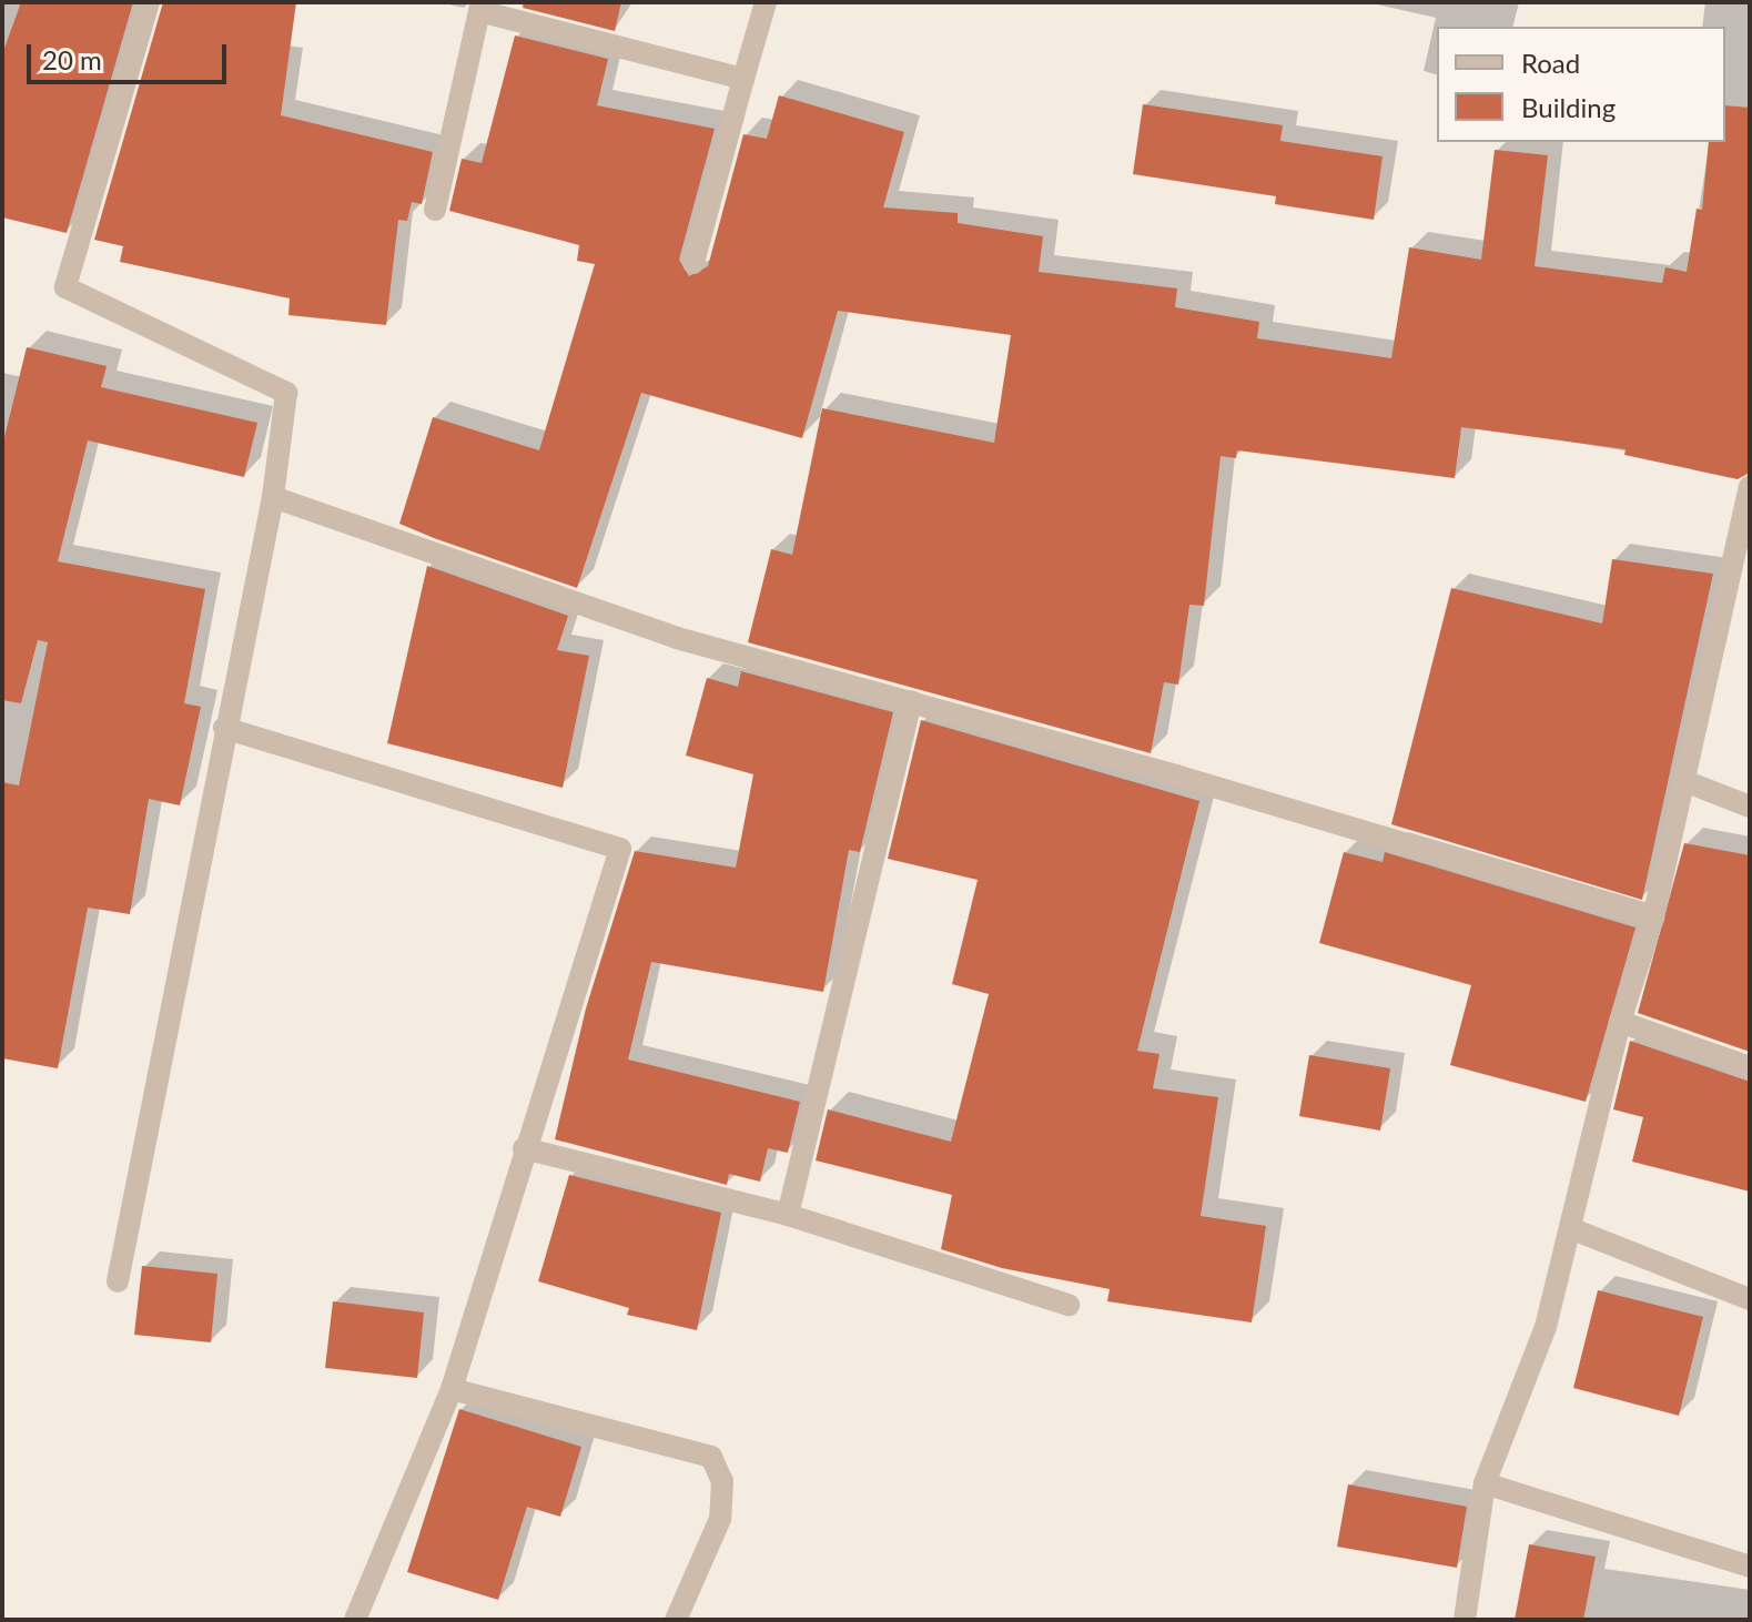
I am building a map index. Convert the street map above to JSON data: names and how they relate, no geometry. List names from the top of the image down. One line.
{"legend":["Road","Building"],"scale_bar":"20 m"}
